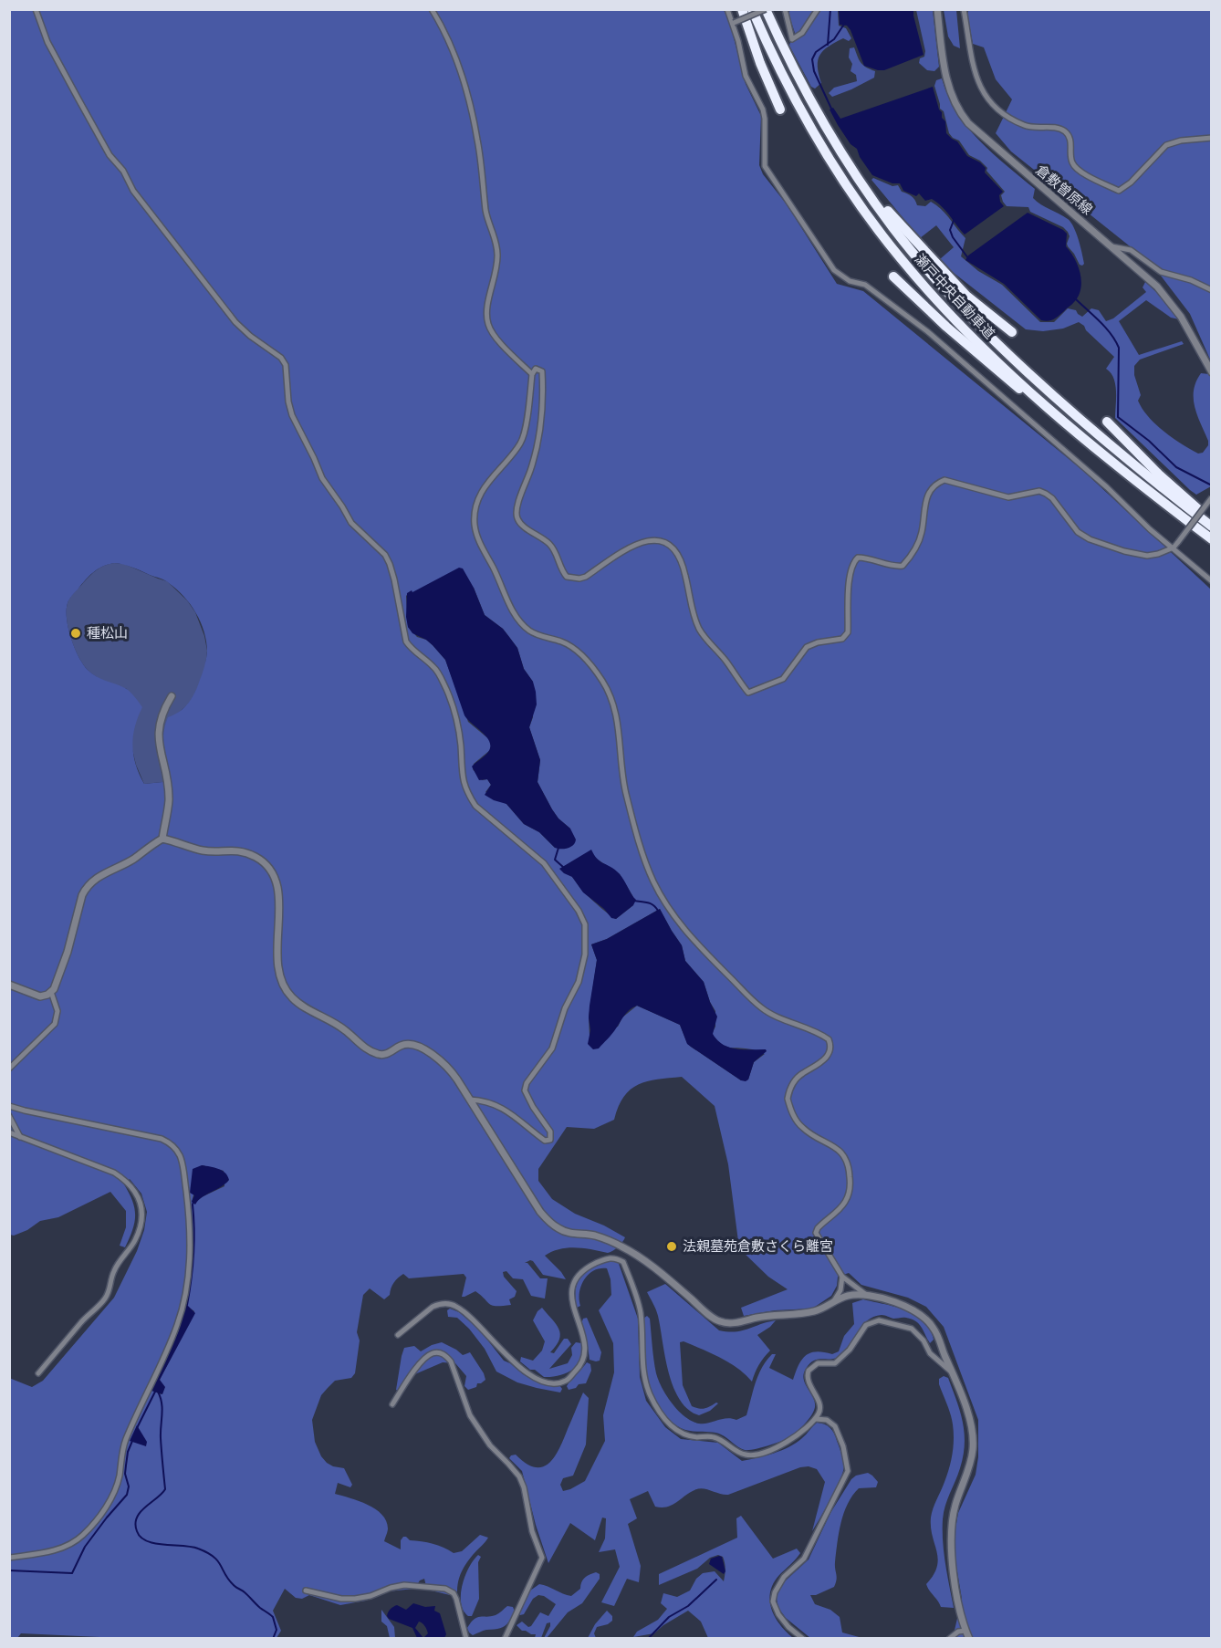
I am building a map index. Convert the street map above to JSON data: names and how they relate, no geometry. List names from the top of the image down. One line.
{"streets":{"highway":["瀬戸中央自動車道"],"street":["倉敷曽原線"]},"places":["種松山","法親墓苑倉敷さくら離宮"]}
